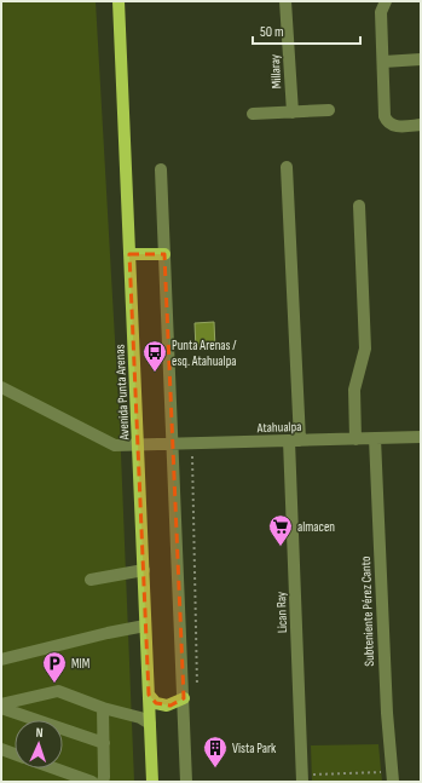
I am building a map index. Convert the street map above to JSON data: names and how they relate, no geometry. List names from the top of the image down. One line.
{"streets":{"main road":["Avenida Punta Arenas"],"street":["Millaray","Atahualpa","Subteniente Pérez Canto","Lican Ray"]},"crossings":[["Avenida Punta Arenas","Atahualpa"],["Atahualpa","Subteniente Pérez Canto"],["Atahualpa","Lican Ray"]],"places":{"bus stop":["Punta Arenas / esq. Atahualpa"],"supermarket":["almacen"],"parking":["MIM"],"building":["Vista Park"]},"scale_bar":"50 m","north":"top"}
